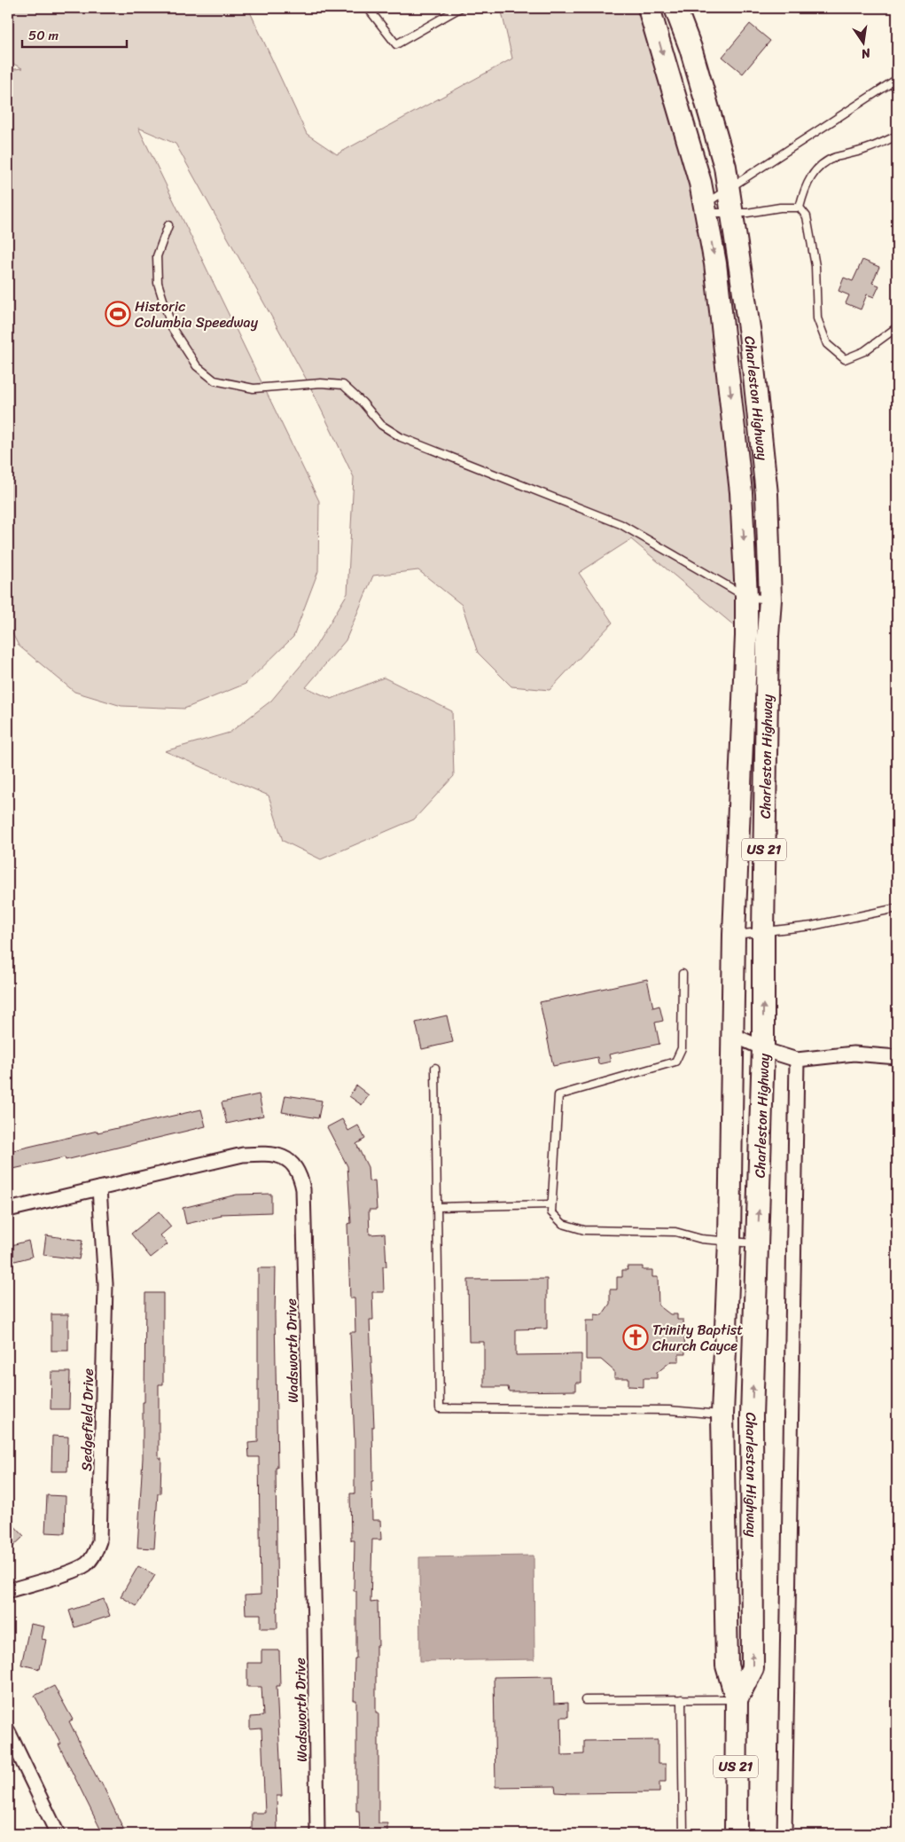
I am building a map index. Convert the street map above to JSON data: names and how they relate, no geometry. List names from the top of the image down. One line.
{"streets":{"main road":["Charleston Highway","US 21"],"street":["Wadsworth Drive","Sedgefield Drive"]},"crossings":[["Wadsworth Drive","Sedgefield Drive"]],"places":{"sports":["Historic Columbia Speedway"],"church":["Trinity Baptist Church Cayce"]},"scale_bar":"50 m","north":"bottom"}
